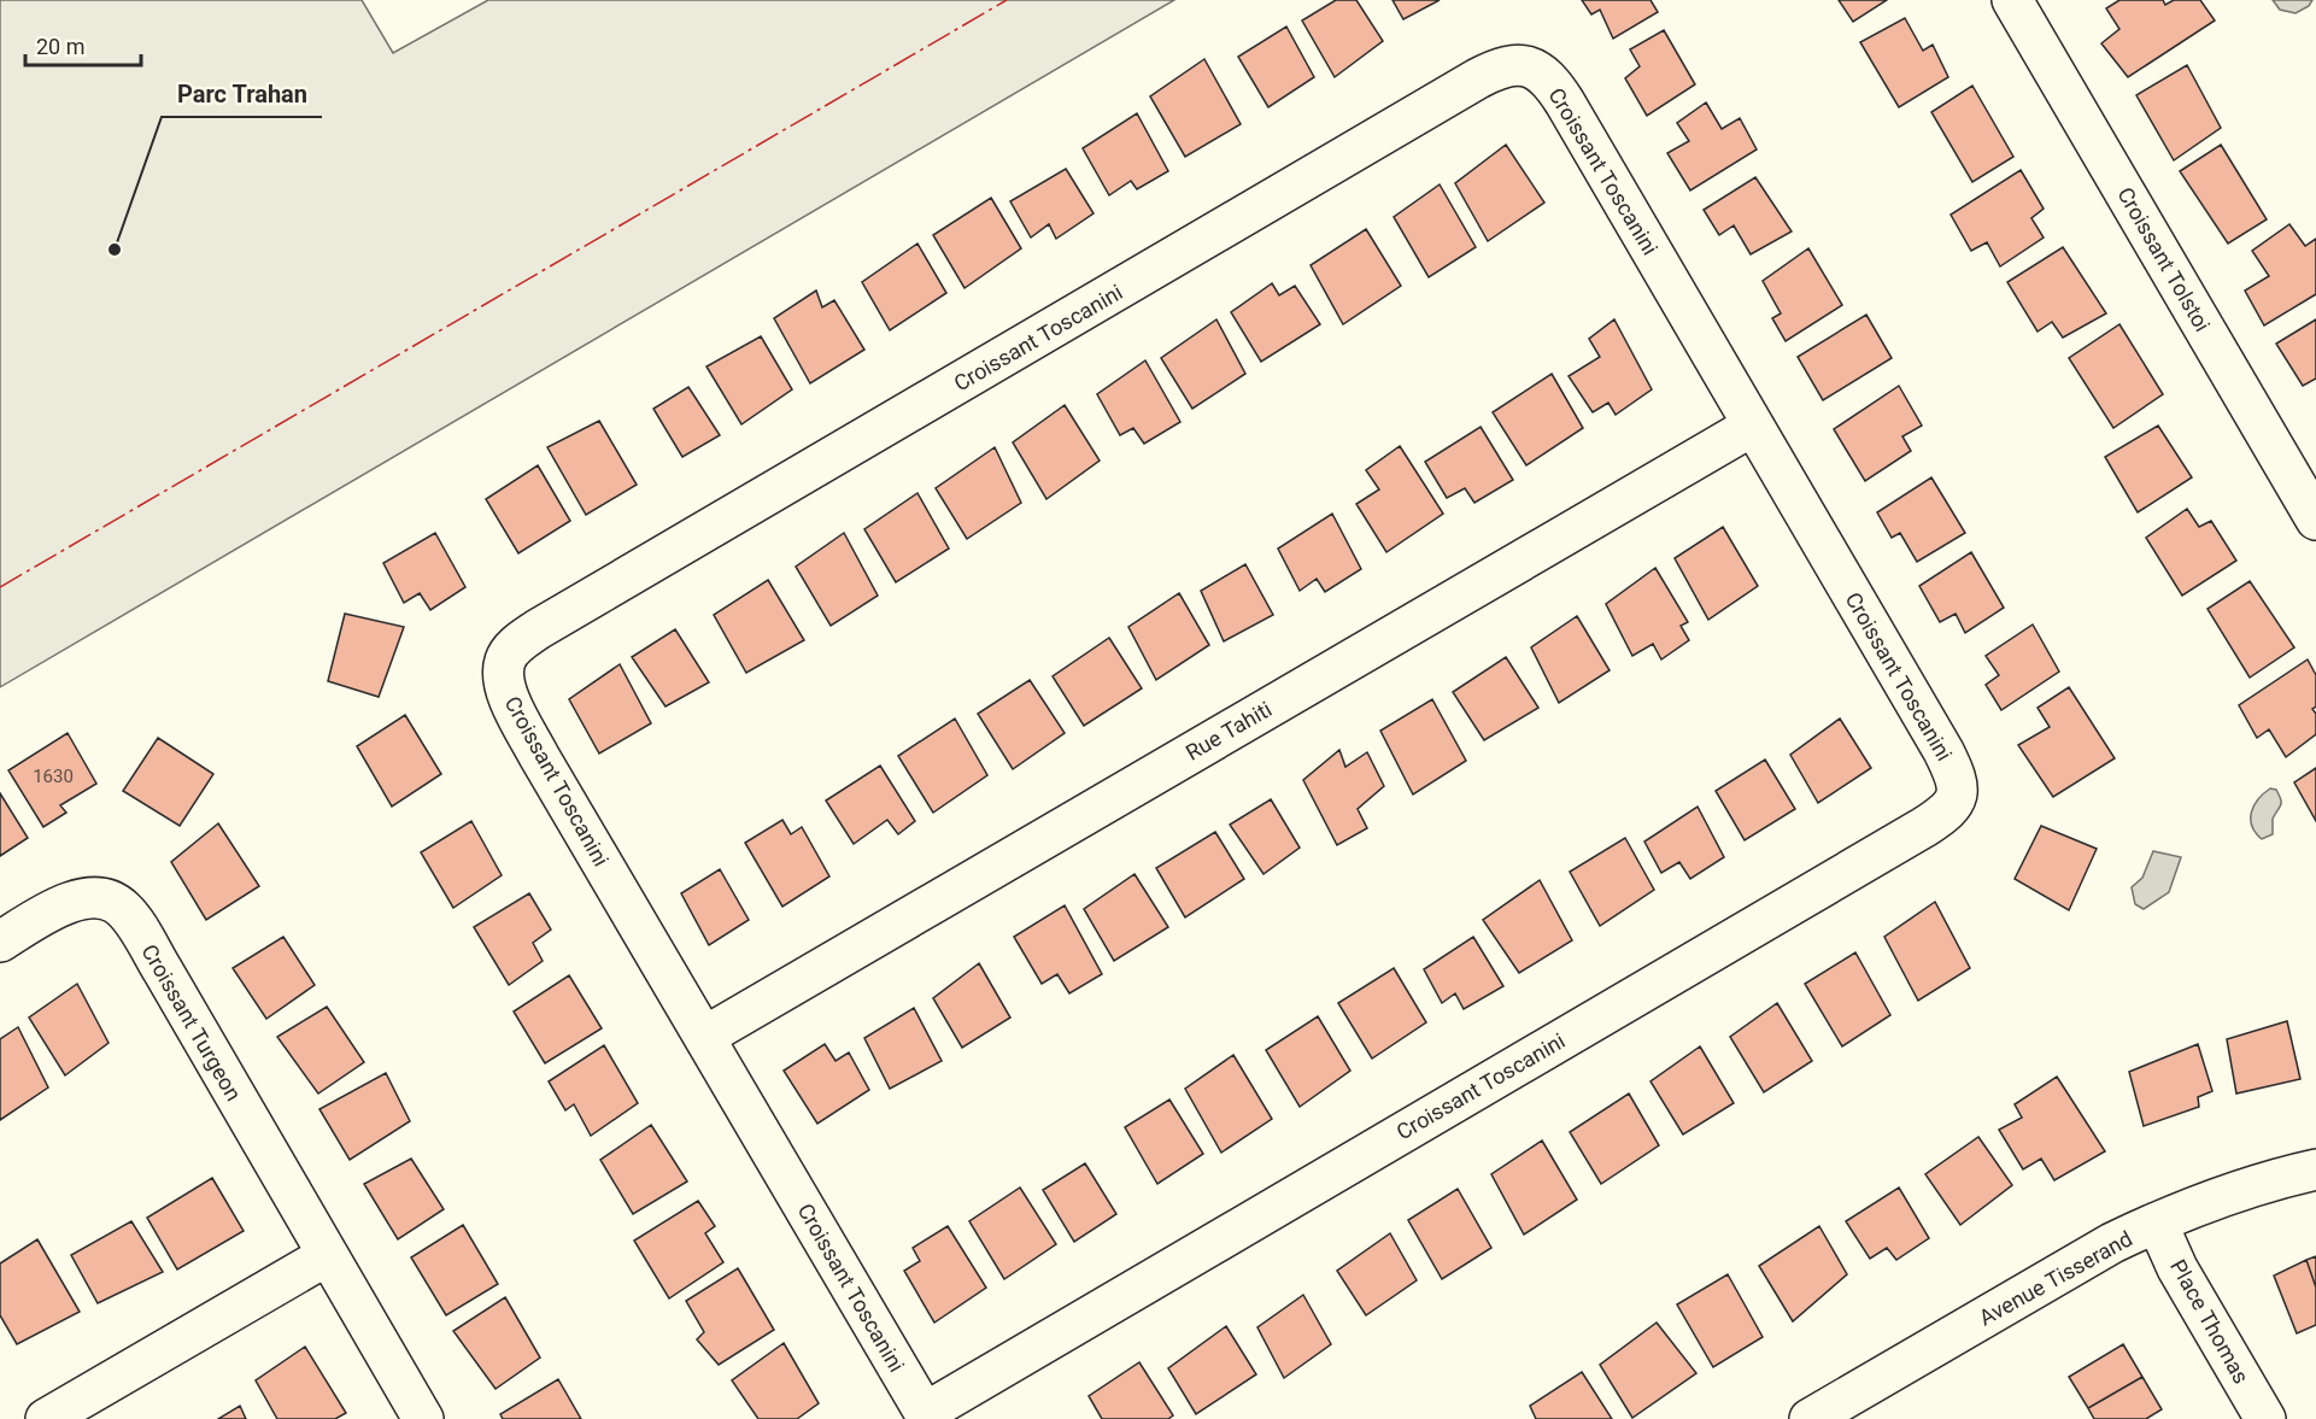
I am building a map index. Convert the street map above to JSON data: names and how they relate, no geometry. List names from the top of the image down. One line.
{"streets":{"street":["Croissant Toscanini","Croissant Tolstoi","Rue Tahiti","Croissant Turgeon","Avenue Tisserand","Place Thomas"]},"crossings":[["Croissant Toscanini","Rue Tahiti"],["Avenue Tisserand","Place Thomas"]],"places":["Parc Trahan"],"house_numbers":["1630"],"scale_bar":"20 m"}
